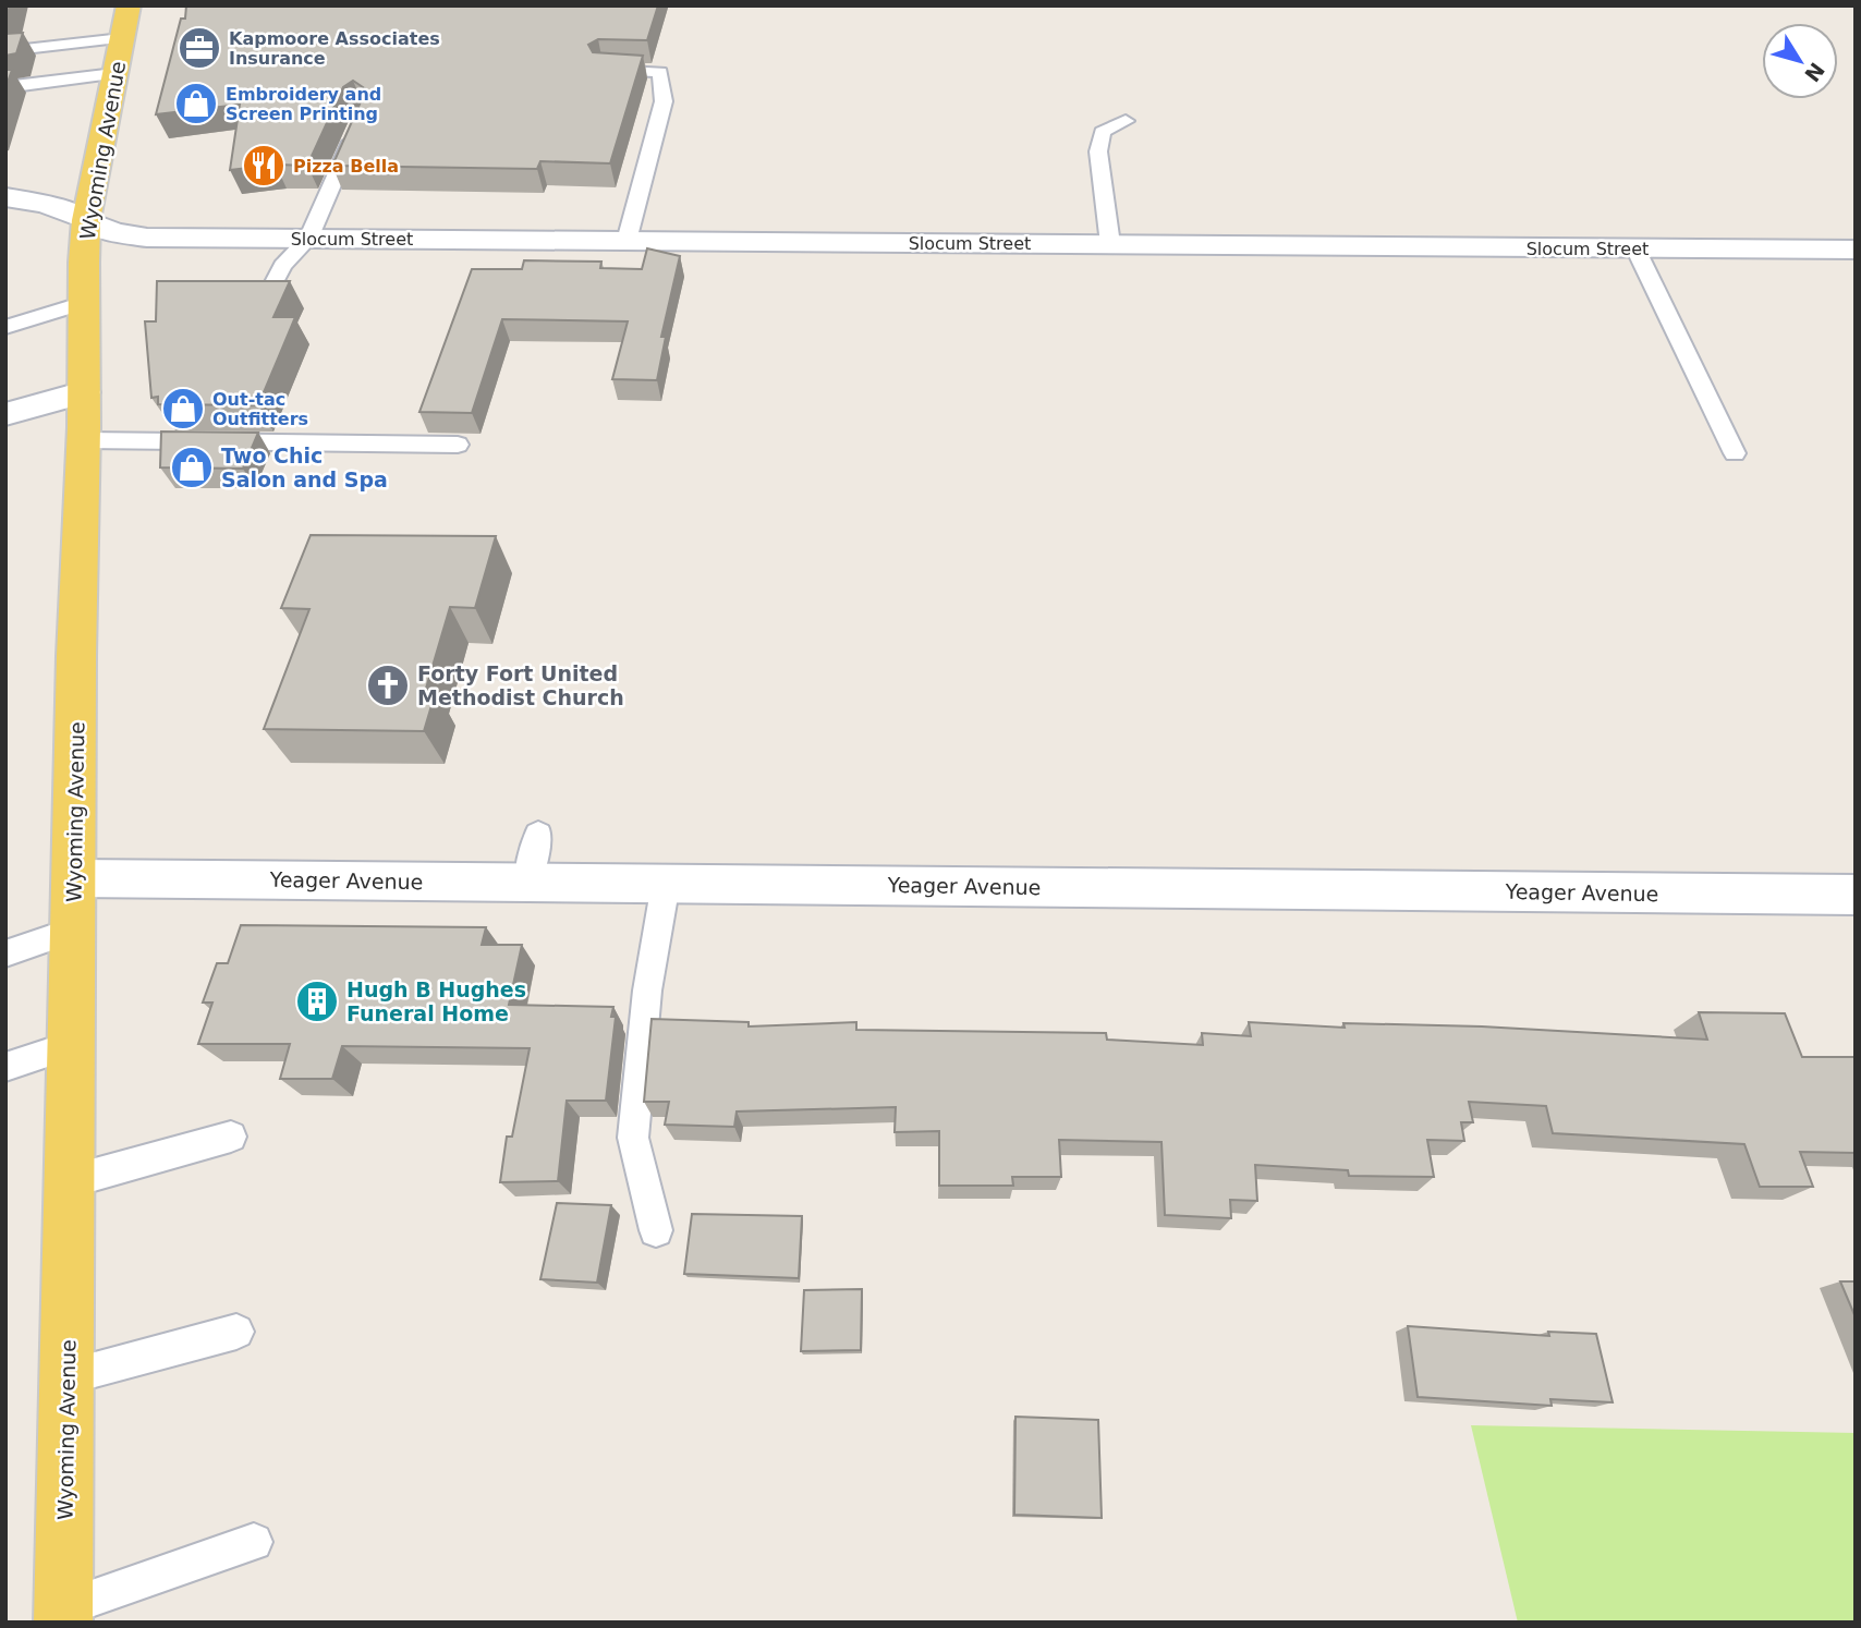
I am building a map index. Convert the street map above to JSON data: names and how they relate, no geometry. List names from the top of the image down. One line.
{"streets":{"main road":["Wyoming Avenue"],"street":["Slocum Street","Yeager Avenue"]},"crossings":[["Wyoming Avenue","Slocum Street"],["Wyoming Avenue","Yeager Avenue"]],"places":{"office":["Kapmoore Associates Insurance"],"shop":["Embroidery and Screen Printing","Out-tac Outfitters","Two Chic Salon and Spa"],"restaurant":["Pizza Bella"],"church":["Forty Fort United Methodist Church"],"building":["Hugh B Hughes Funeral Home"]},"north":"bottom right"}
